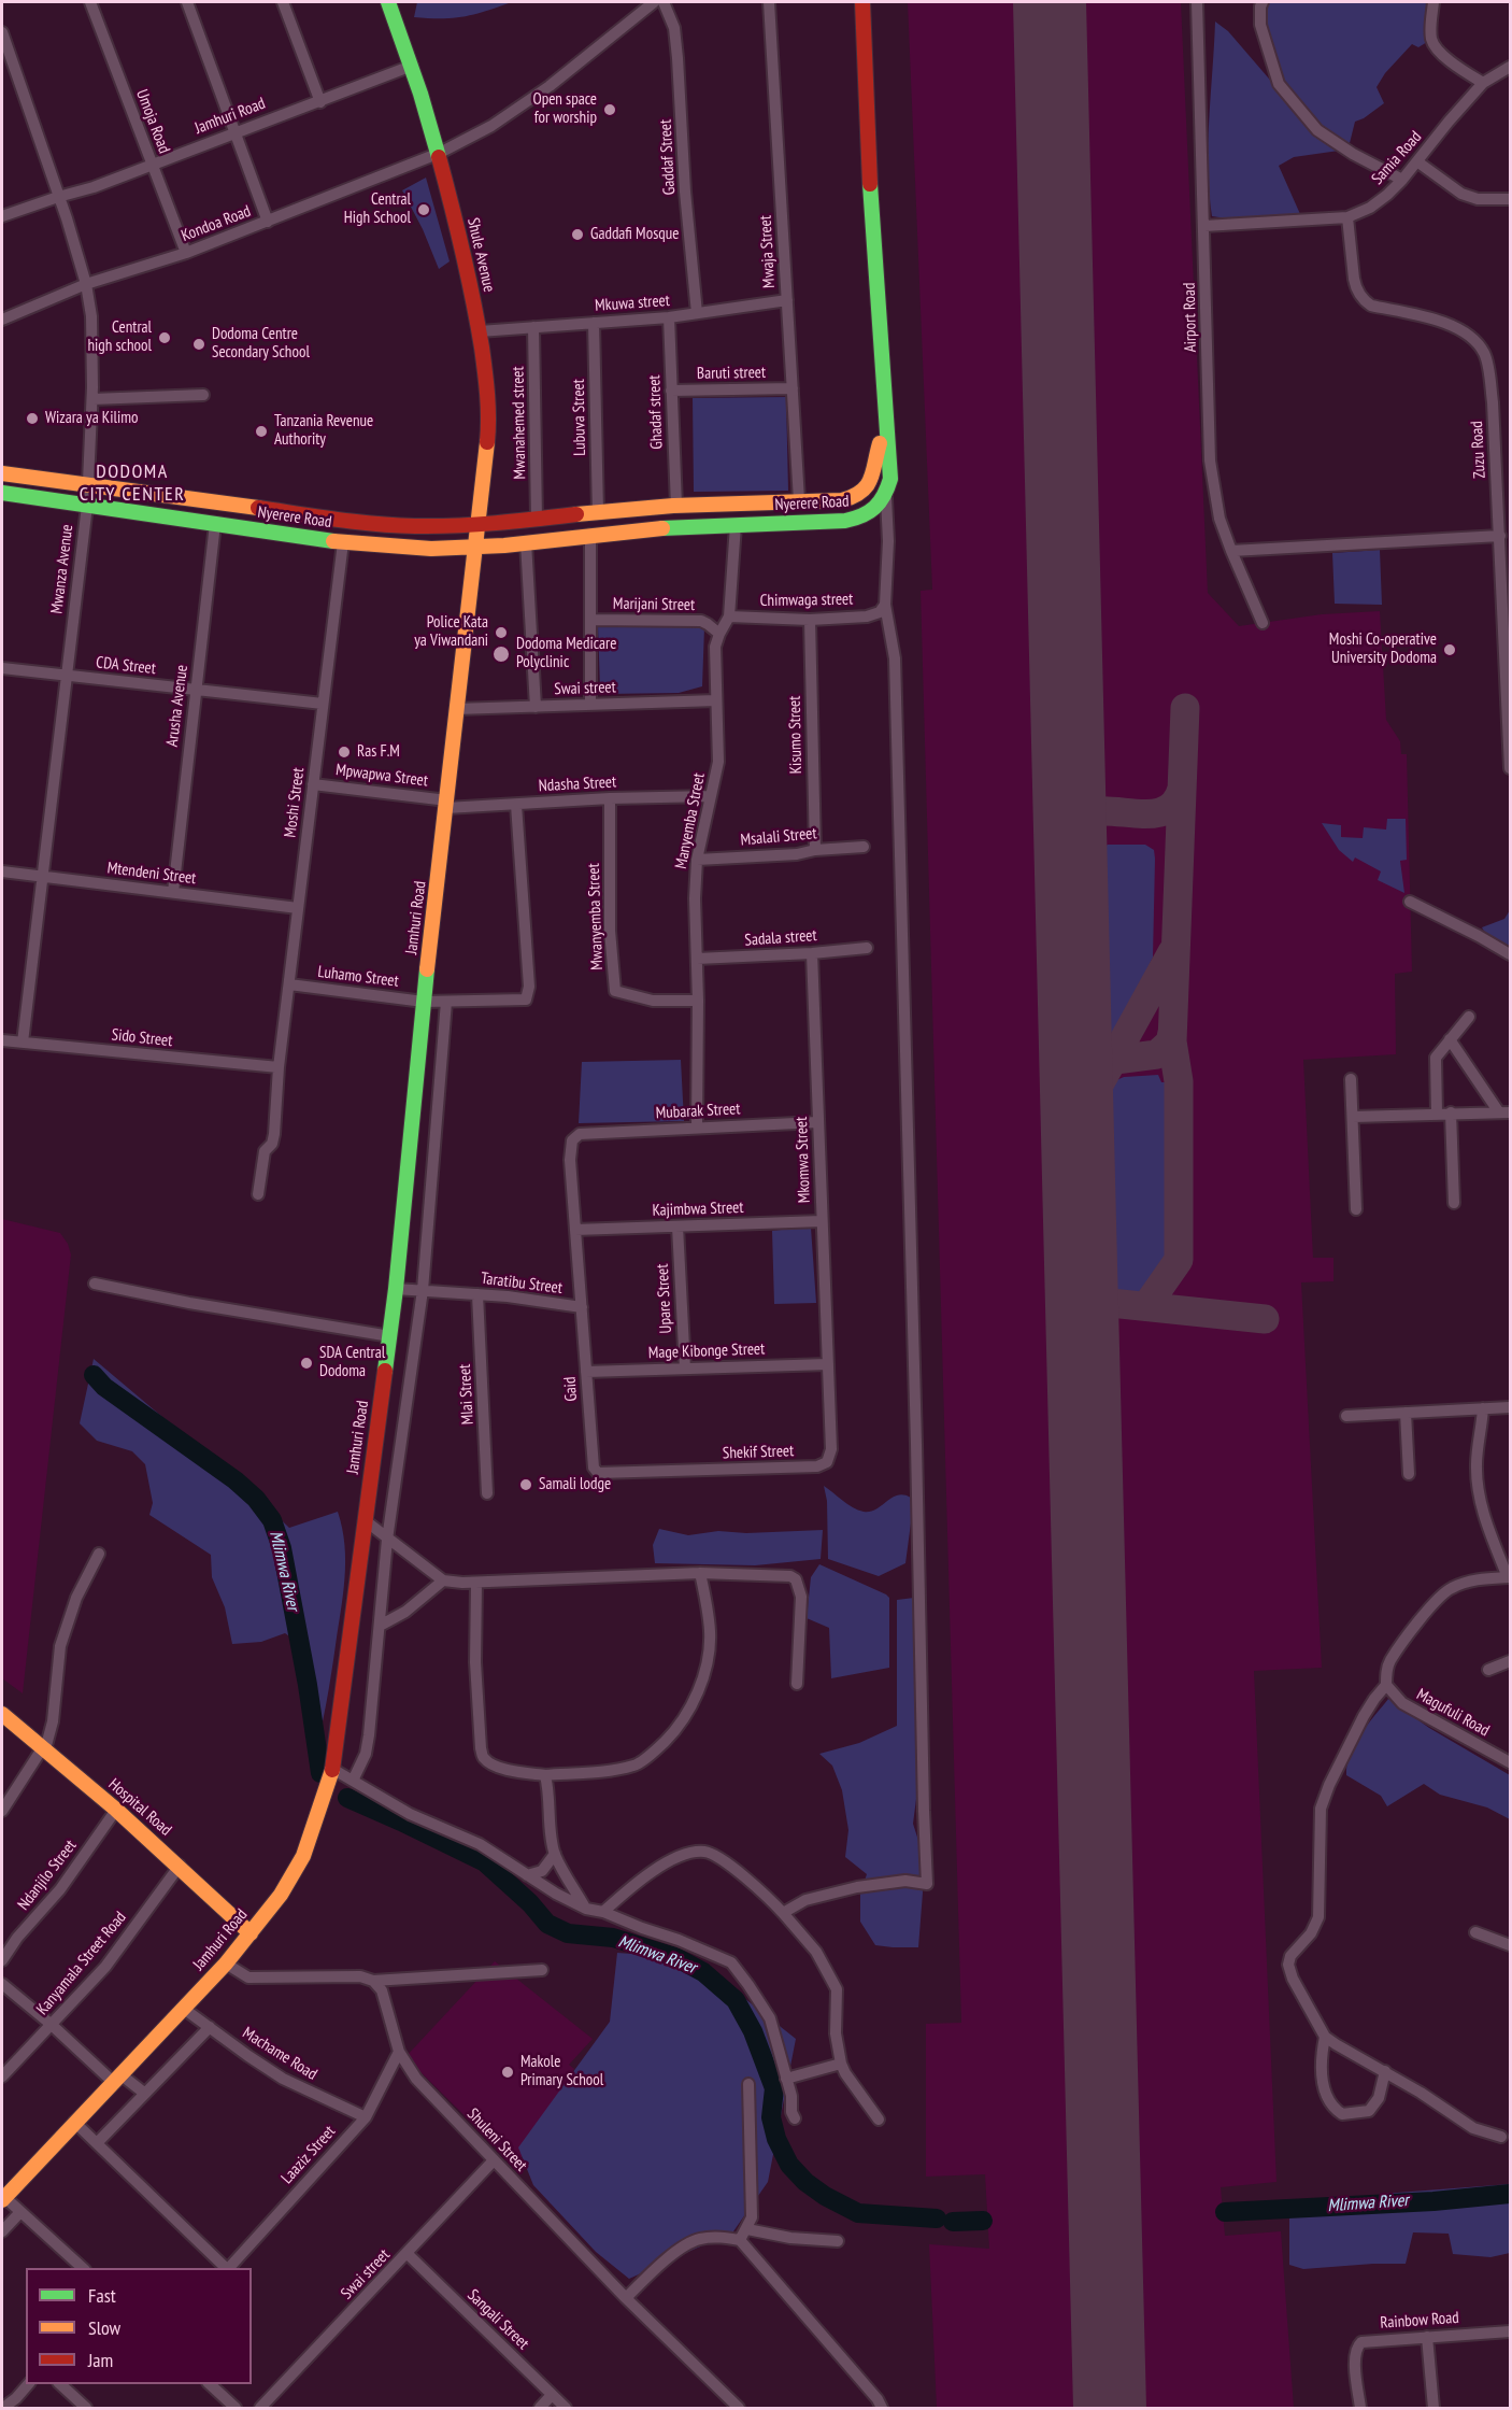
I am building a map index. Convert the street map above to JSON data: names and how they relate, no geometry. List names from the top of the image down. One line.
{"streets":{"main road":["Jamhuri Road","Shule Avenue","Nyerere Road","Hospital Road"],"street":["Umoja Road","Gaddaf Street","Samia Road","Kondoa Road","Mwaja Street","Mkuwa street","Airport Road","Baruti street","Ghadaf street","Lubuva Street","Mwanahemed street","Zuzu Road","Mwanza Avenue","Chimwaga street","Marijani Street","CDA Street","Swai street","Arusha Avenue","Kisumo Street","Mpwapwa Street","Ndasha Street","Moshi Street","Manyemba Street","Msalali Street","Mtendeni Street","Mwanyemba Street","Sadala street","Luhamo Street","Sido Street","Mubarak Street","Mkomwa Street","Kajimbwa Street","Taratibu Street","Upare Street","Mage Kibonge Street","Gaid","Mlai Street","Shekif Street","Magufuli Road","Ndanjílo Street","Kanyamala Street Road","Machame Road","Shuleni Street","Laaziz Street","Sangali Street","Rainbow Road"]},"crossings":[["Jamhuri Road","Umoja Road"],["Jamhuri Road","Shule Avenue"],["Jamhuri Road","Nyerere Road"],["Jamhuri Road","Mwanza Avenue"],["Jamhuri Road","Swai street"],["Jamhuri Road","Mpwapwa Street"],["Jamhuri Road","Ndasha Street"],["Jamhuri Road","Luhamo Street"],["Jamhuri Road","Taratibu Street"],["Jamhuri Road","Hospital Road"],["Jamhuri Road","Machame Road"],["Umoja Road","Kondoa Road"],["Gaddaf Street","Mkuwa street"],["Samia Road","Airport Road"],["Samia Road","Zuzu Road"],["Kondoa Road","Shule Avenue"],["Kondoa Road","Mwanza Avenue"],["Mwaja Street","Mkuwa street"],["Mwaja Street","Baruti street"],["Mwaja Street","Nyerere Road"],["Shule Avenue","Mkuwa street"],["Shule Avenue","Nyerere Road"],["Mkuwa street","Ghadaf street"],["Mkuwa street","Lubuva Street"],["Mkuwa street","Mwanahemed street"],["Baruti street","Ghadaf street"],["Ghadaf street","Nyerere Road"],["Lubuva Street","Nyerere Road"],["Mwanahemed street","Nyerere Road"],["Nyerere Road","Mwanza Avenue"],["Nyerere Road","Marijani Street"],["Nyerere Road","Arusha Avenue"],["Nyerere Road","Moshi Street"],["Nyerere Road","Manyemba Street"],["Mwanza Avenue","CDA Street"],["Mwanza Avenue","Mtendeni Street"],["Mwanza Avenue","Sido Street"],["Chimwaga street","Kisumo Street"],["Chimwaga street","Manyemba Street"],["Marijani Street","Manyemba Street"],["CDA Street","Arusha Avenue"],["CDA Street","Moshi Street"],["Swai street","Manyemba Street"],["Swai street","Shuleni Street"],["Swai street","Sangali Street"],["Arusha Avenue","Mtendeni Street"],["Kisumo Street","Msalali Street"],["Mpwapwa Street","Ndasha Street"],["Mpwapwa Street","Moshi Street"],["Ndasha Street","Manyemba Street"],["Ndasha Street","Mwanyemba Street"],["Ndasha Street","Luhamo Street"],["Moshi Street","Mtendeni Street"],["Moshi Street","Luhamo Street"],["Moshi Street","Sido Street"],["Manyemba Street","Msalali Street"],["Manyemba Street","Mwanyemba Street"],["Manyemba Street","Sadala street"],["Manyemba Street","Mubarak Street"],["Sadala street","Mkomwa Street"],["Mubarak Street","Mkomwa Street"],["Mubarak Street","Taratibu Street"],["Mkomwa Street","Kajimbwa Street"],["Mkomwa Street","Mage Kibonge Street"],["Mkomwa Street","Shekif Street"],["Kajimbwa Street","Taratibu Street"],["Kajimbwa Street","Upare Street"],["Taratibu Street","Gaid"],["Taratibu Street","Mlai Street"],["Upare Street","Mage Kibonge Street"],["Mage Kibonge Street","Gaid"],["Mage Kibonge Street","Shekif Street"],["Gaid","Shekif Street"],["Hospital Road","Ndanjílo Street"],["Hospital Road","Kanyamala Street Road"],["Machame Road","Laaziz Street"],["Shuleni Street","Laaziz Street"]],"districts":["DODOMA CITY CENTER"],"water":["Mlimwa River"],"places":["Open space for worship","Central High School","Gaddafi Mosque","Central high school","Dodoma Centre Secondary School","Wizara ya Kilimo","Tanzania Revenue Authority","Police Kata ya Viwandani","Moshi Co-operative University Dodoma","Dodoma Medicare Polyclinic","Ras F.M","SDA Central Dodoma","Samali lodge","Makole Primary School"],"legend":["Fast","Slow","Jam"]}
